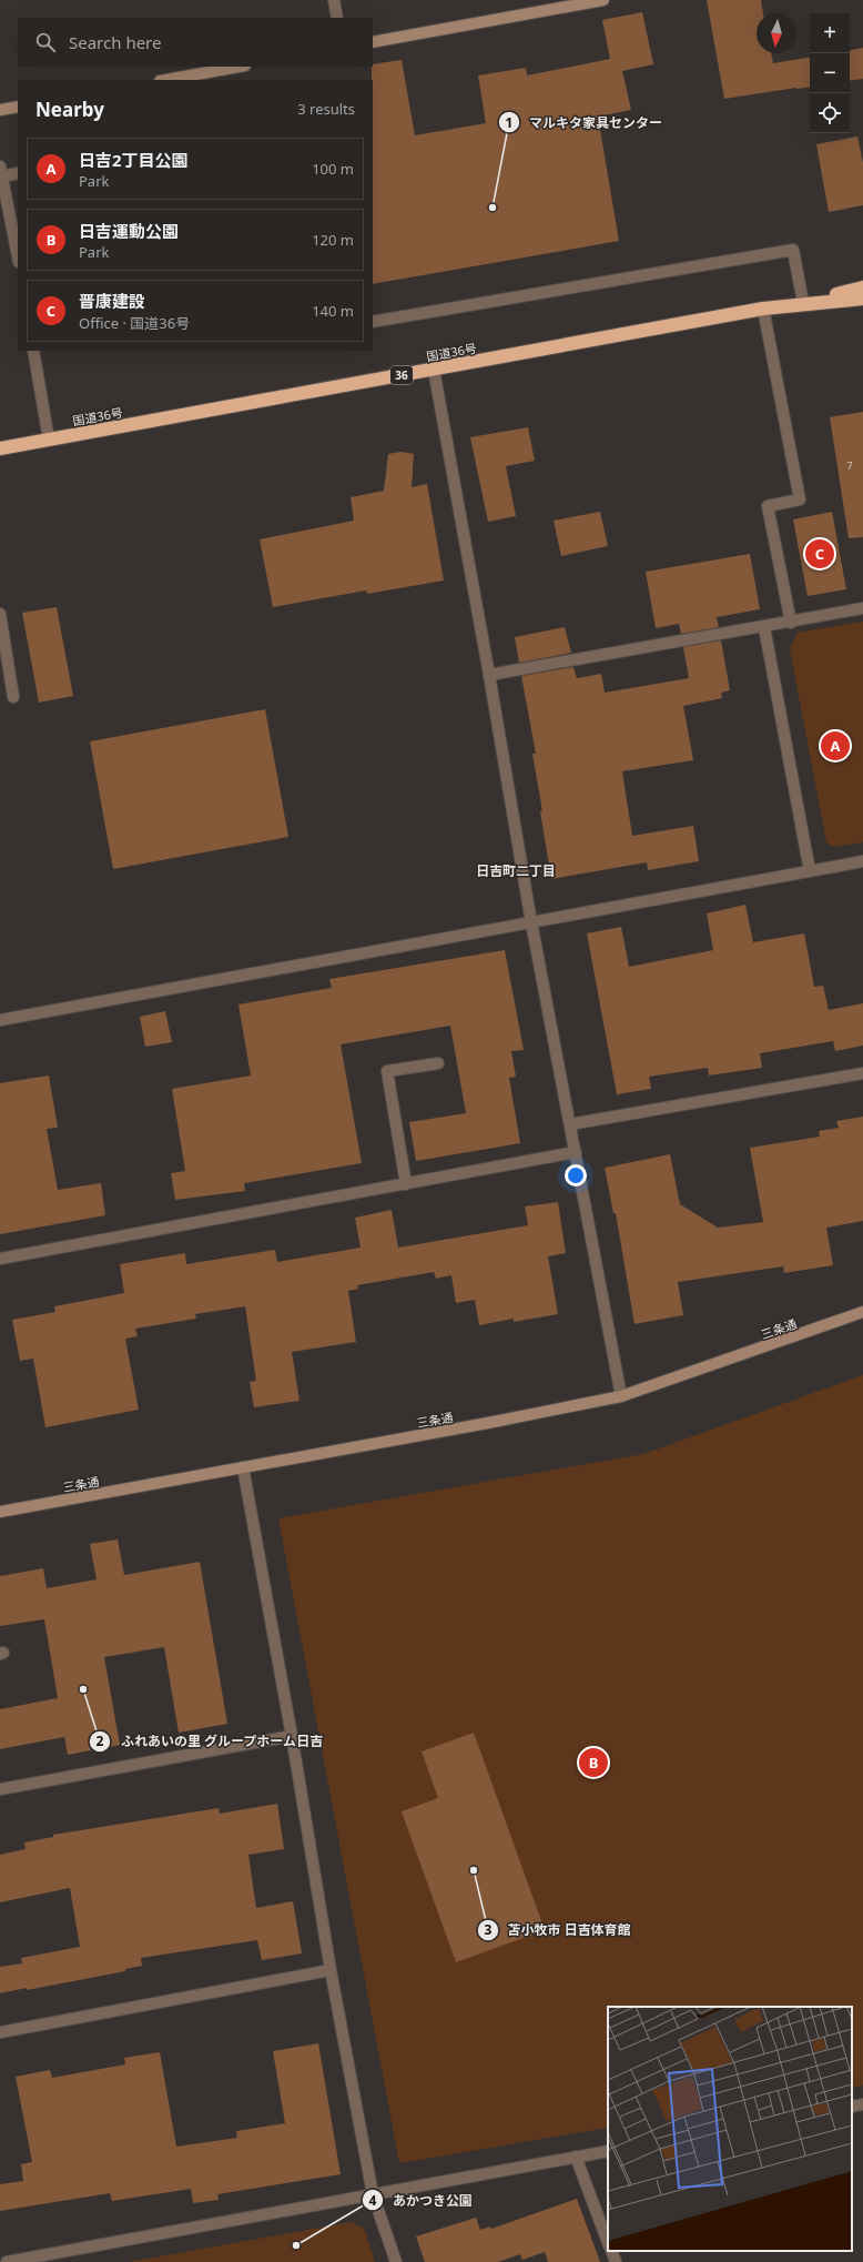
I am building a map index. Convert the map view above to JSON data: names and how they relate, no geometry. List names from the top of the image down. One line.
{"streets":{"highway":["国道36号","36"],"street":["三条通"]},"districts":["日吉町二丁目"],"places":["マルキタ家具センター","ふれあいの里 グループホーム日吉","苫小牧市 日吉体育館","あかつき公園"],"house_numbers":["7"],"north":"bottom","page":{"map_buttons":["+","−"],"search":"Search here","heading":["Nearby","3 results"],"list":[{"mark":"A","name":"日吉2丁目公園","note":"Park","value":"100 m"},{"mark":"B","name":"日吉運動公園","note":"Park","value":"120 m"},{"mark":"C","name":"晋康建設","note":"Office · 国道36号","value":"140 m"}],"pins":["C","A","B"]}}
